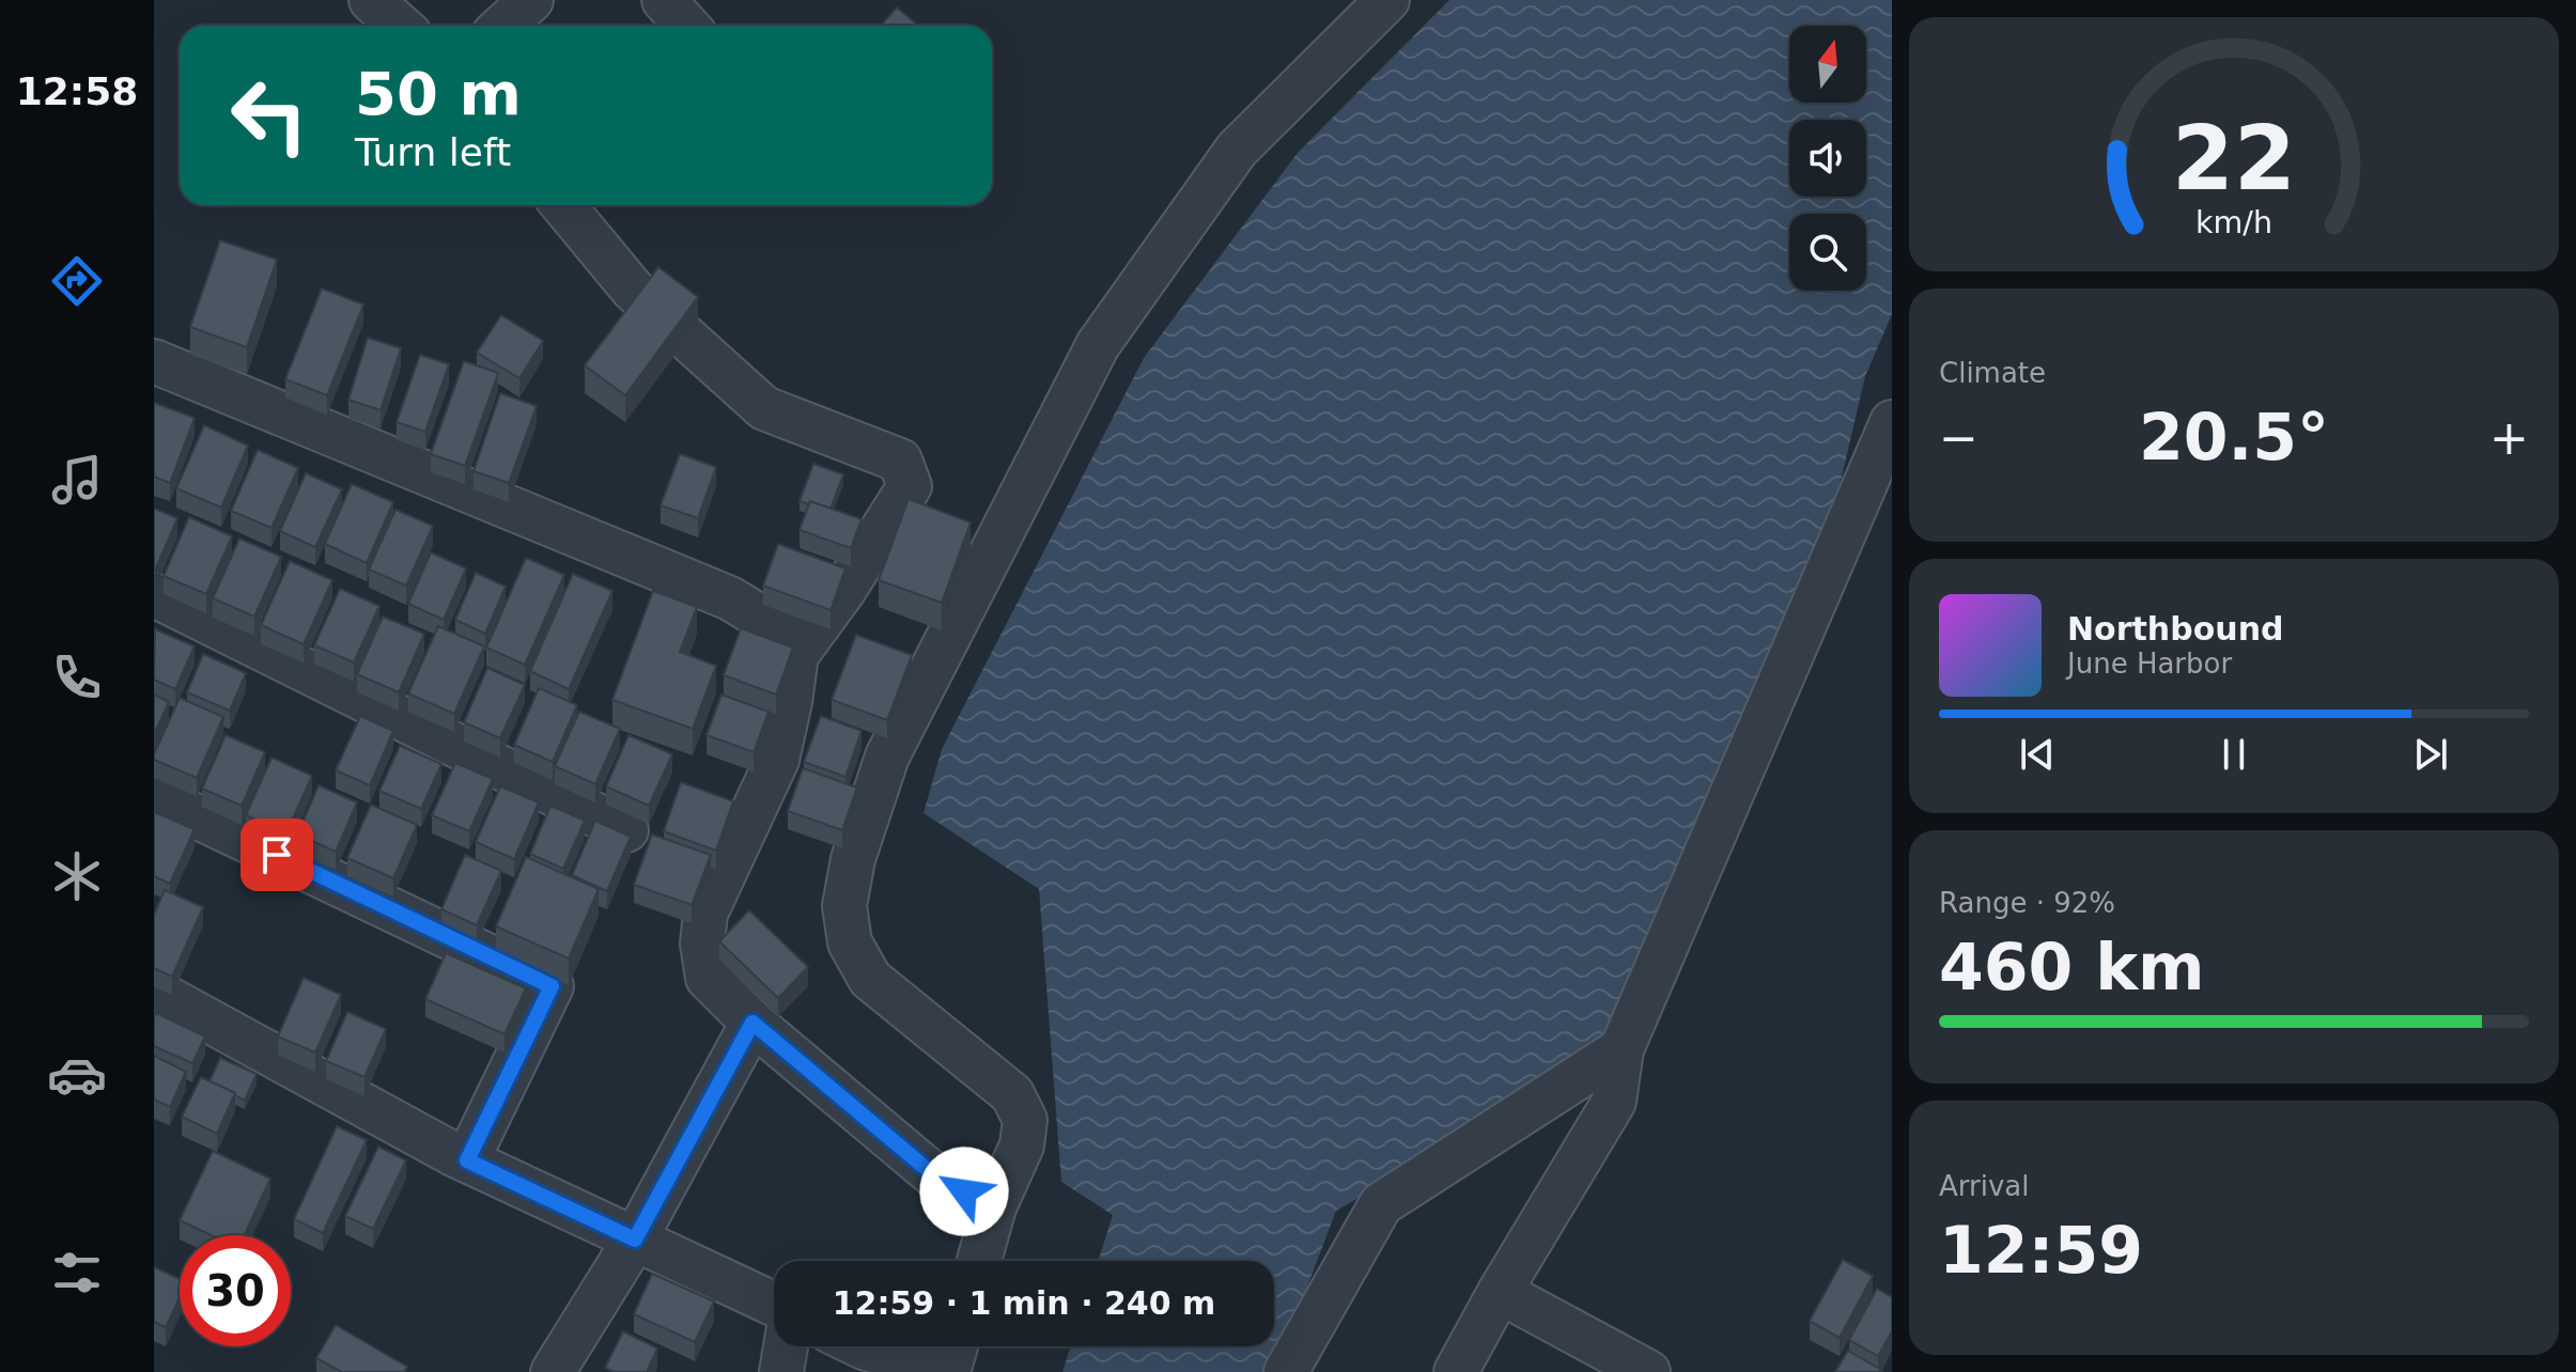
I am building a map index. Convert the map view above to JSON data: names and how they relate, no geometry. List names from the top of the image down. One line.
{"north":"top","page":{"tabs":"12:58","turn":["50 m","Turn left"],"tile":["Climate",["Range · 92%","460 km"],["Arrival","12:59"]],"heat":["−","20.5°","+"],"song":["Northbound","June Harbor"],"limit":"30","trip":"12:59 · 1 min · 240 m","gauge":["22","km/h"]}}
